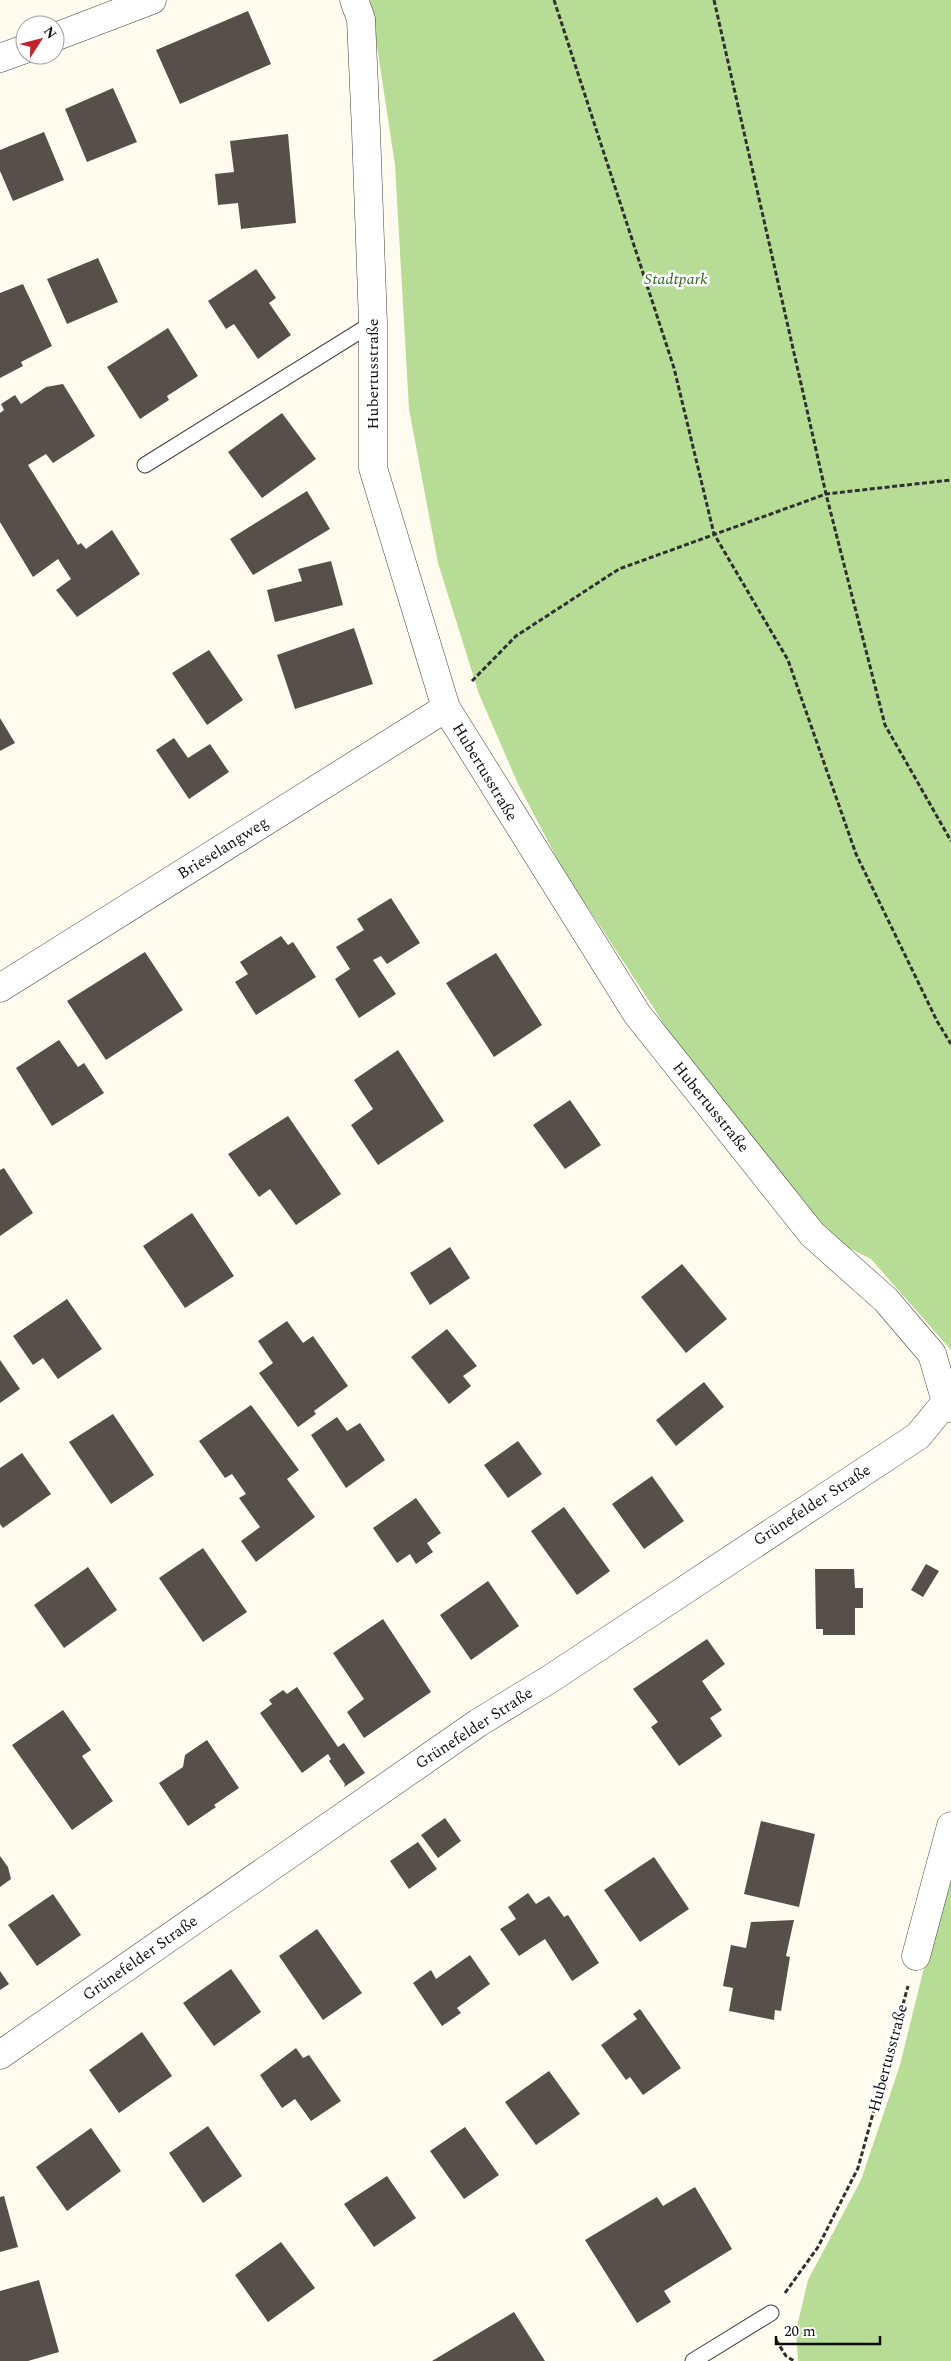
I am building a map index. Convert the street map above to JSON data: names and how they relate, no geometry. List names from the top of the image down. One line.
{"streets":{"street":["Hubertusstraße","Brieselangweg","Grünefelder Straße"]},"crossings":[["Hubertusstraße","Brieselangweg"],["Hubertusstraße","Grünefelder Straße"]],"parks":["Stadtpark"],"scale_bar":"20 m","north":"top right"}
